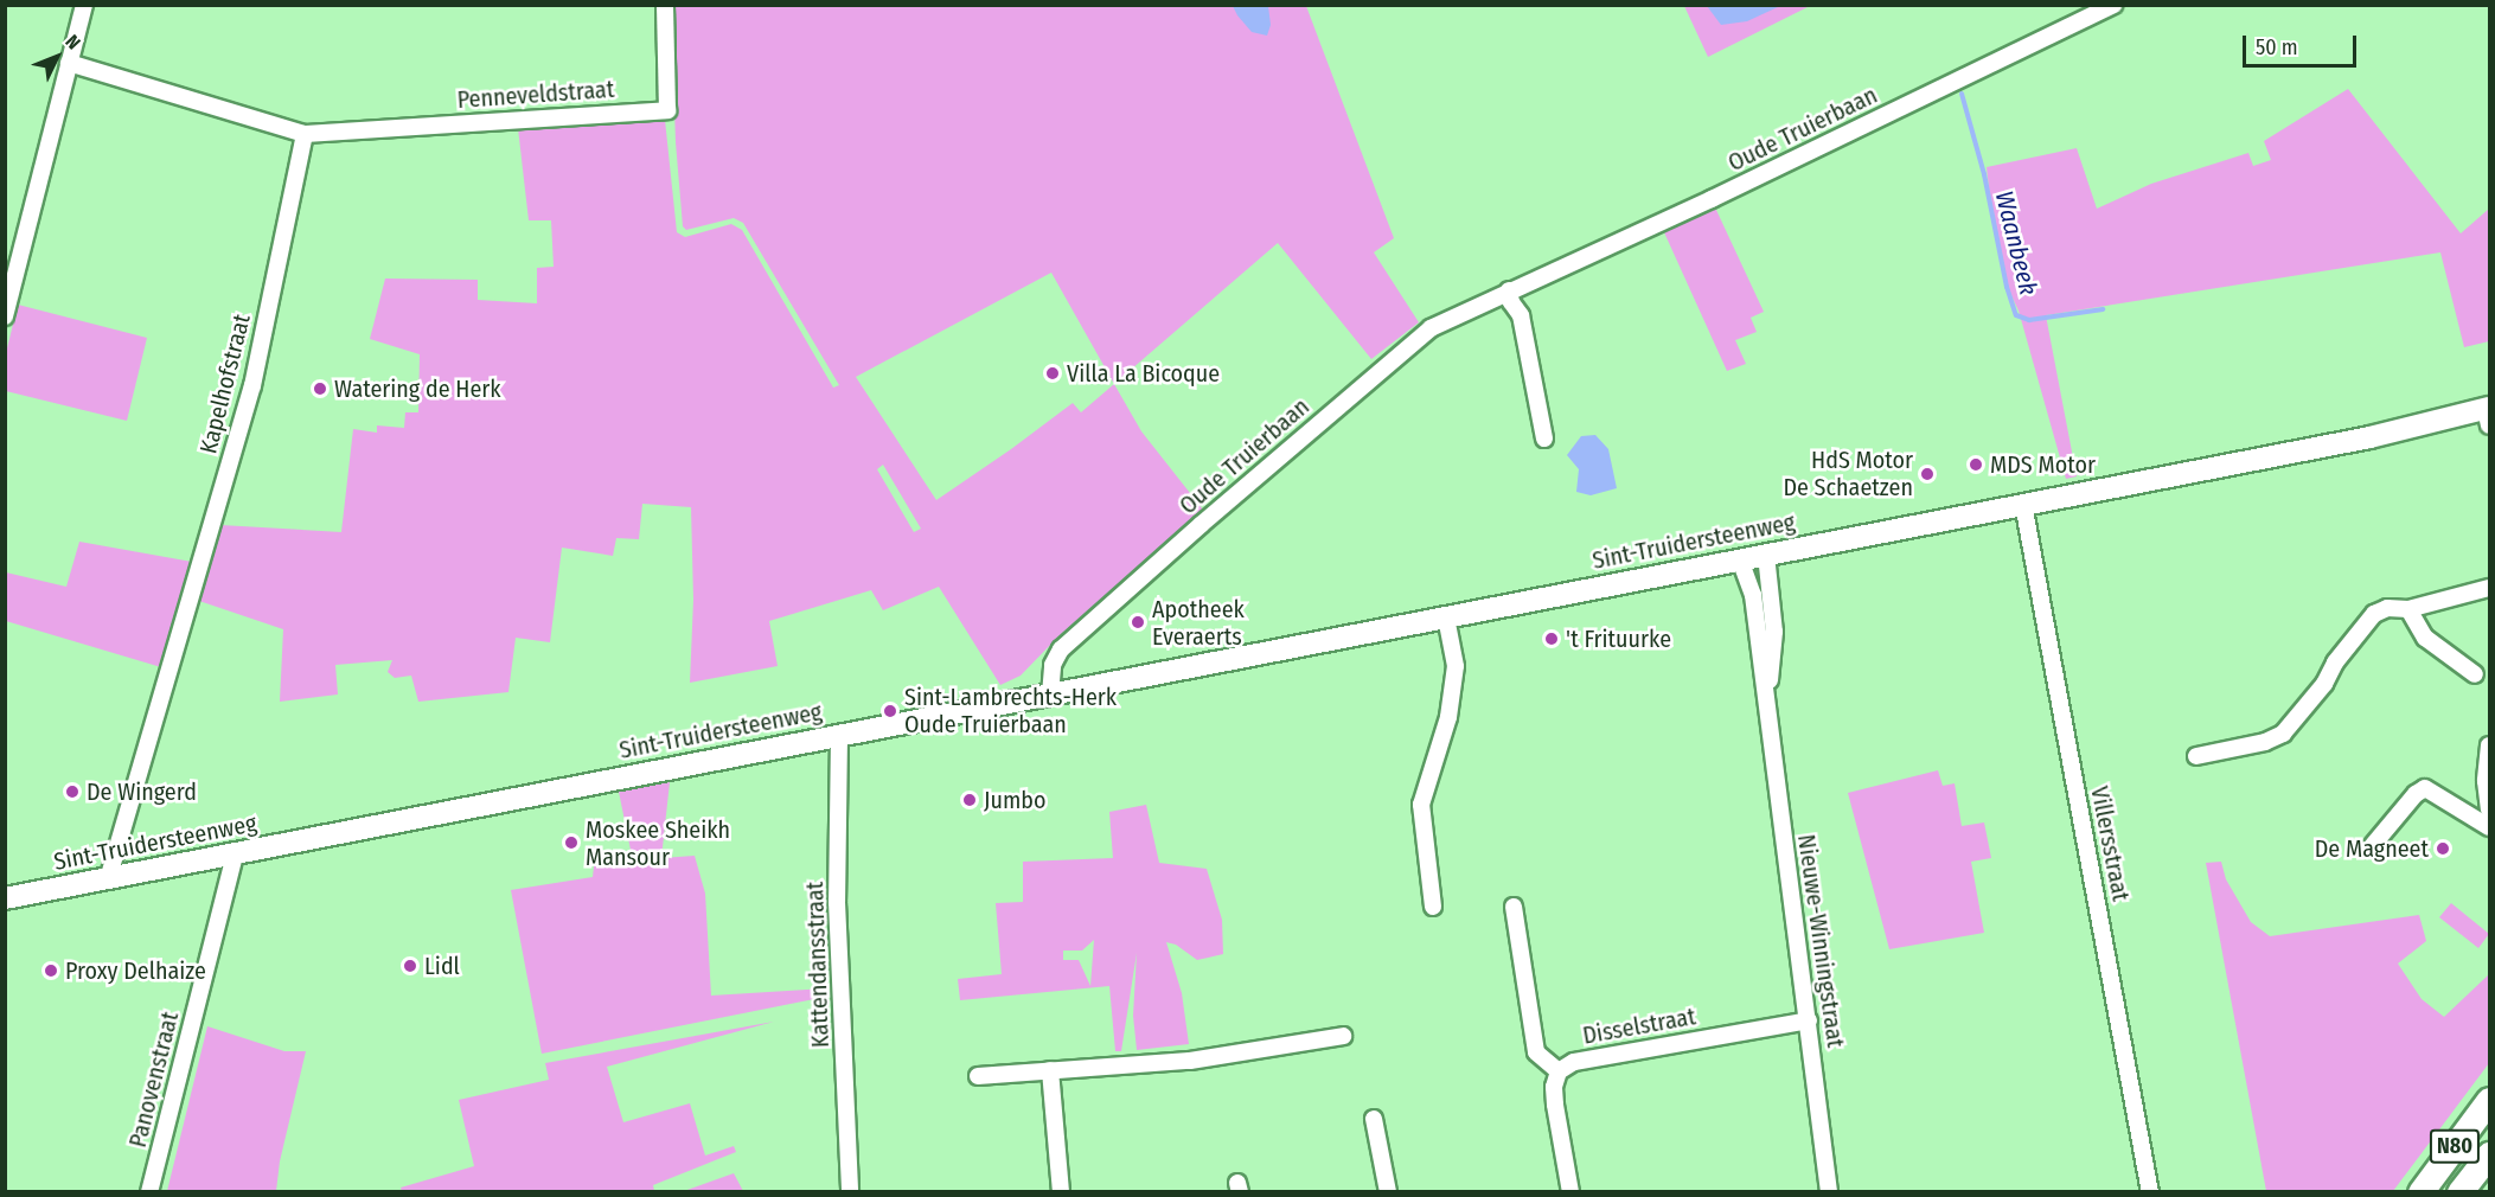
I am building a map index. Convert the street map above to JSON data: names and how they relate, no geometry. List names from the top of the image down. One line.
{"streets":{"highway":["N80"],"main road":["Sint-Truidersteenweg"],"street":["Penneveldstraat","Oude Truierbaan","Kapelhofstraat","Villersstraat","Nieuwe-Winningstraat","Kattendansstraat","Disselstraat","Panovenstraat"]},"crossings":[["Penneveldstraat","Kapelhofstraat"],["Oude Truierbaan","Sint-Truidersteenweg"],["Kapelhofstraat","Sint-Truidersteenweg"],["Sint-Truidersteenweg","Villersstraat"],["Sint-Truidersteenweg","Nieuwe-Winningstraat"],["Sint-Truidersteenweg","Kattendansstraat"],["Sint-Truidersteenweg","Panovenstraat"],["Nieuwe-Winningstraat","Disselstraat"]],"water":["Waanbeek"],"places":["Villa La Bicoque","Watering de Herk","MDS Motor","HdS Motor De Schaetzen","Apotheek Everaerts","'t Frituurke","Sint-Lambrechts-Herk Oude Truierbaan","De Wingerd","Jumbo","Moskee Sheikh Mansour","De Magneet","Lidl","Proxy Delhaize"],"scale_bar":"50 m","north":"top right"}
